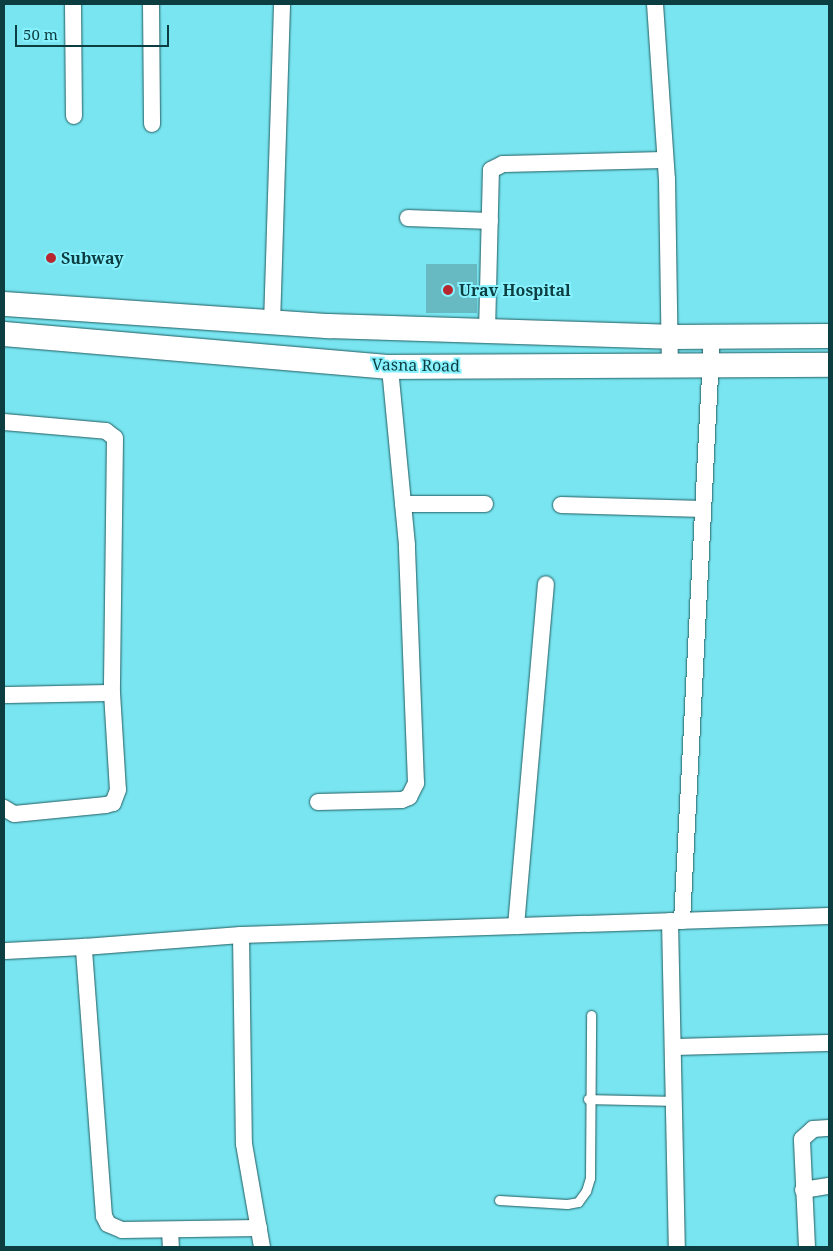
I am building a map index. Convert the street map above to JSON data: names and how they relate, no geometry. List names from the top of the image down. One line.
{"streets":{"main road":["Vasna Road"]},"places":["Subway","Urav Hospital"],"scale_bar":"50 m"}
